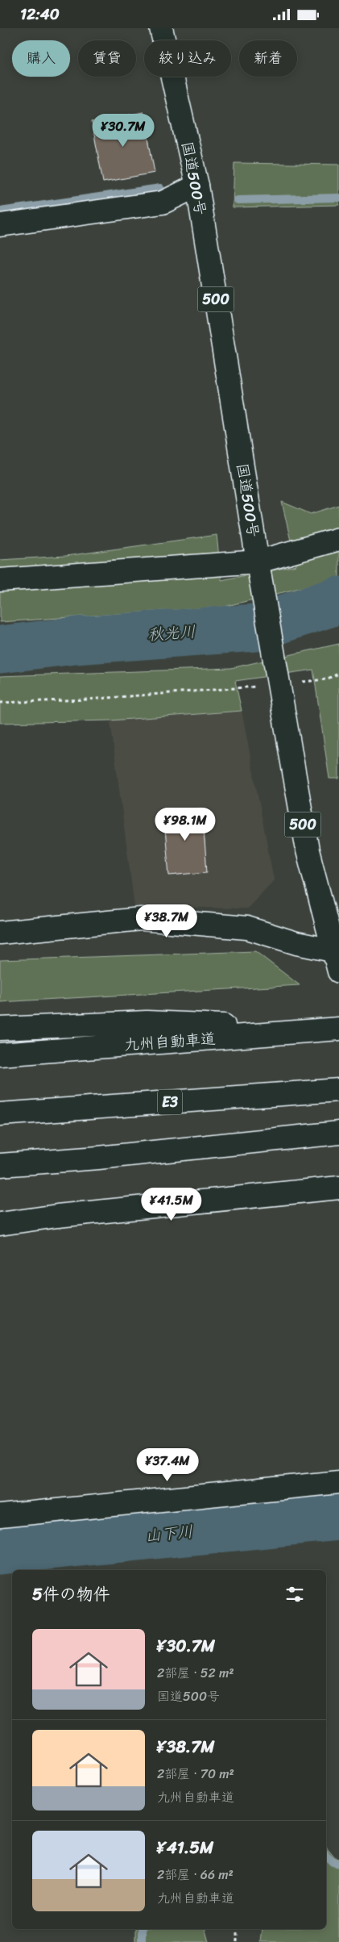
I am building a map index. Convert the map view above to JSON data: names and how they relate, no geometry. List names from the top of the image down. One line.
{"streets":{"main road":["国道500号","500","九州自動車道","E3"]},"water":["秋光川","山下川"],"page":{"status":"12:40","chip":["購入","賃貸","絞り込み","新着"],"price":["¥30.7M","¥98.1M","¥38.7M","¥41.5M","¥37.4M"],"heading":"5件の物件","list":[{"name":"¥30.7M","note":"2部屋 · 52 m² · 国道500号"},{"name":"¥38.7M","note":"2部屋 · 70 m² · 九州自動車道"},{"name":"¥41.5M","note":"2部屋 · 66 m² · 九州自動車道"}]}}
